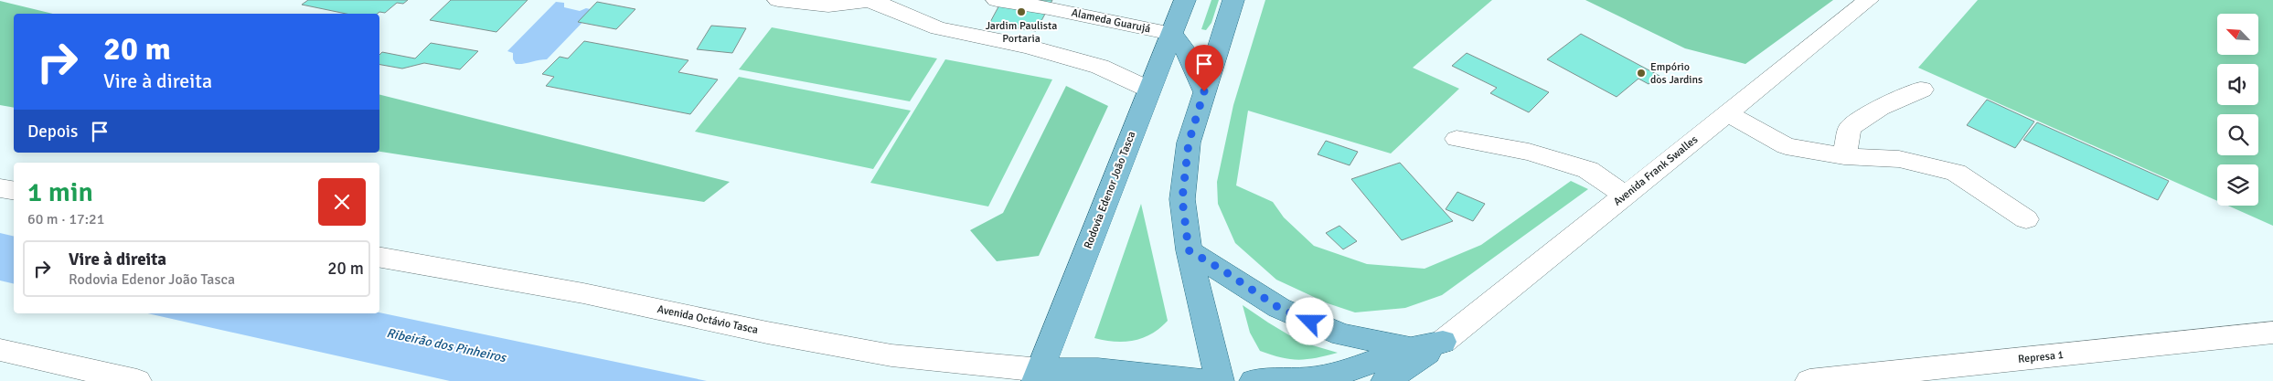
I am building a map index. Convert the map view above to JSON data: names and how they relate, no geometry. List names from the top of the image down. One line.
{"streets":{"main road":["Rodovia Edenor João Tasca"],"street":["Alameda Guarujá","Avenida Frank Swalles","Avenida Octávio Tasca","Represa 1"]},"crossings":[["Alameda Guarujá","Rodovia Edenor João Tasca"],["Rodovia Edenor João Tasca","Avenida Octávio Tasca"]],"water":["Ribeirão dos Pinheiros"],"places":["Jardim Paulista Portaria","Empório dos Jardins"],"north":"top left","page":{"turn":["20 m","Vire à direita"],"then":"Depois","heading":["1 min","60 m · 17:21"],"list":[{"name":"Vire à direita","note":"Rodovia Edenor João Tasca","value":"20 m"}]}}
